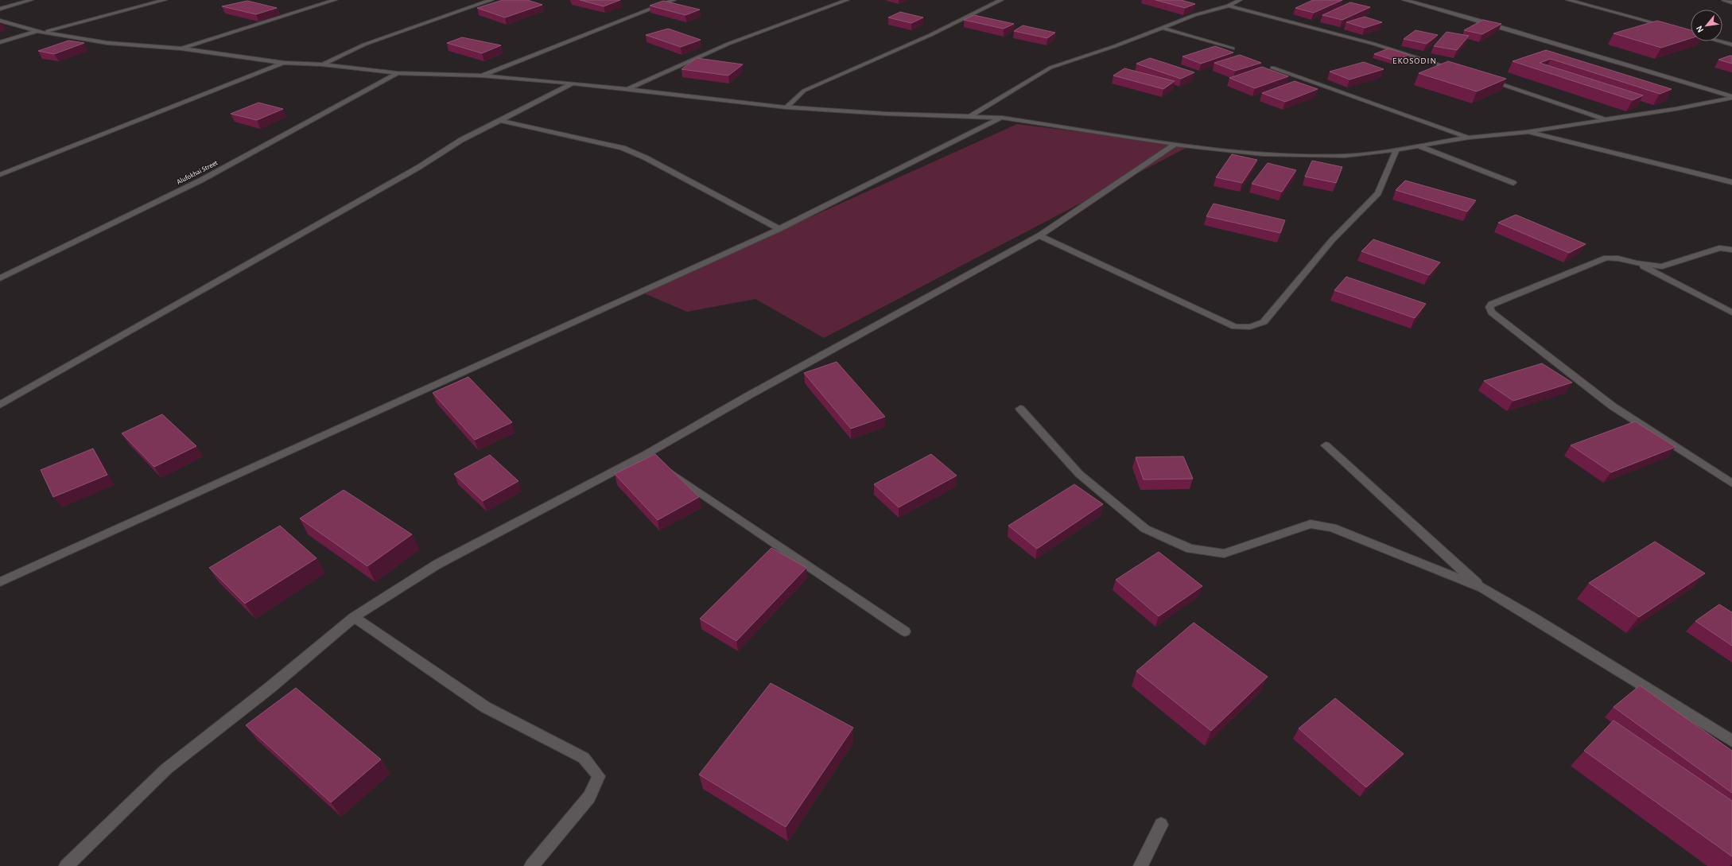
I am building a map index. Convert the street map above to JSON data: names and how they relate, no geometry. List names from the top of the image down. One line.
{"streets":{"street":["Alufokhai Street"]},"districts":["EKOSODIN"],"north":"bottom left"}
